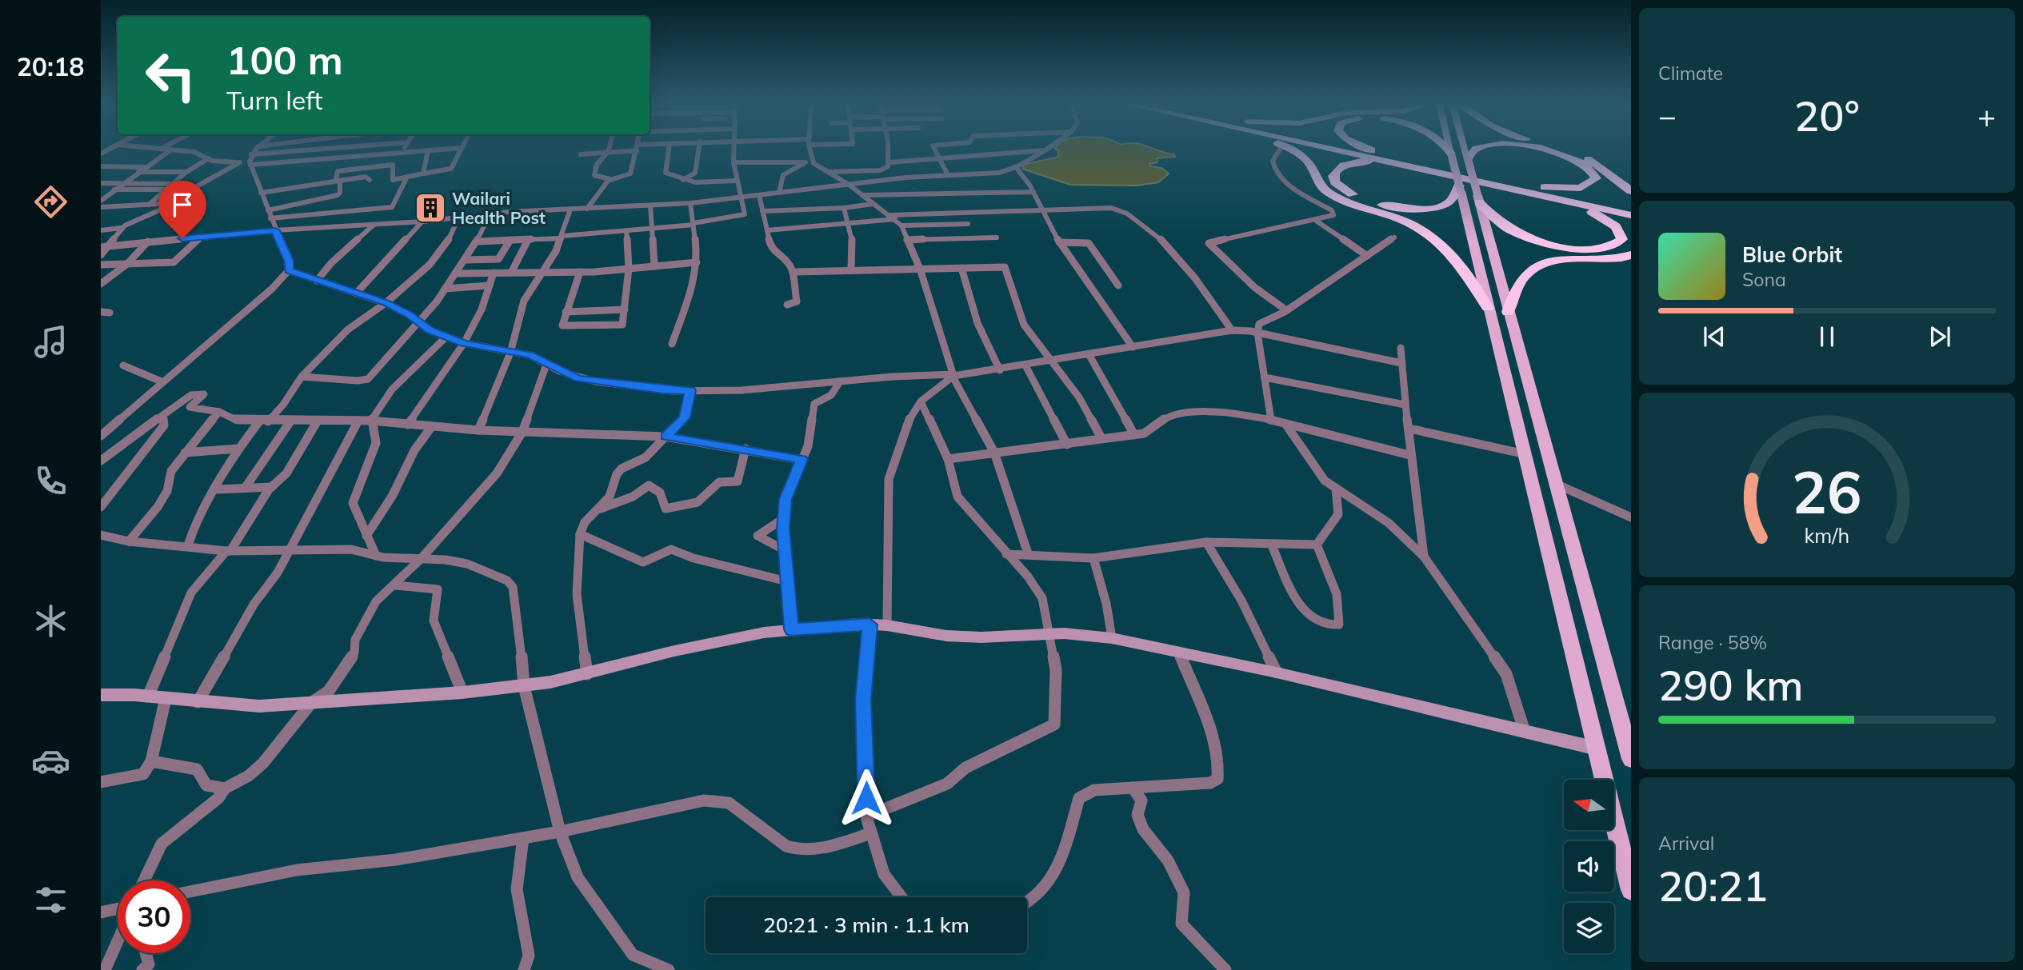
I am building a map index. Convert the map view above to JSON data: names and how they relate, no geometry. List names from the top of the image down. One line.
{"places":{"building":["Wailari Health Post"]},"north":"left","page":{"tabs":"20:18","tile":["Climate",["Range · 58%","290 km"],["Arrival","20:21"]],"turn":["100 m","Turn left"],"heat":["−","20°","+"],"song":["Blue Orbit","Sona"],"limit":"30","trip":"20:21 · 3 min · 1.1 km","gauge":["26","km/h"]}}
